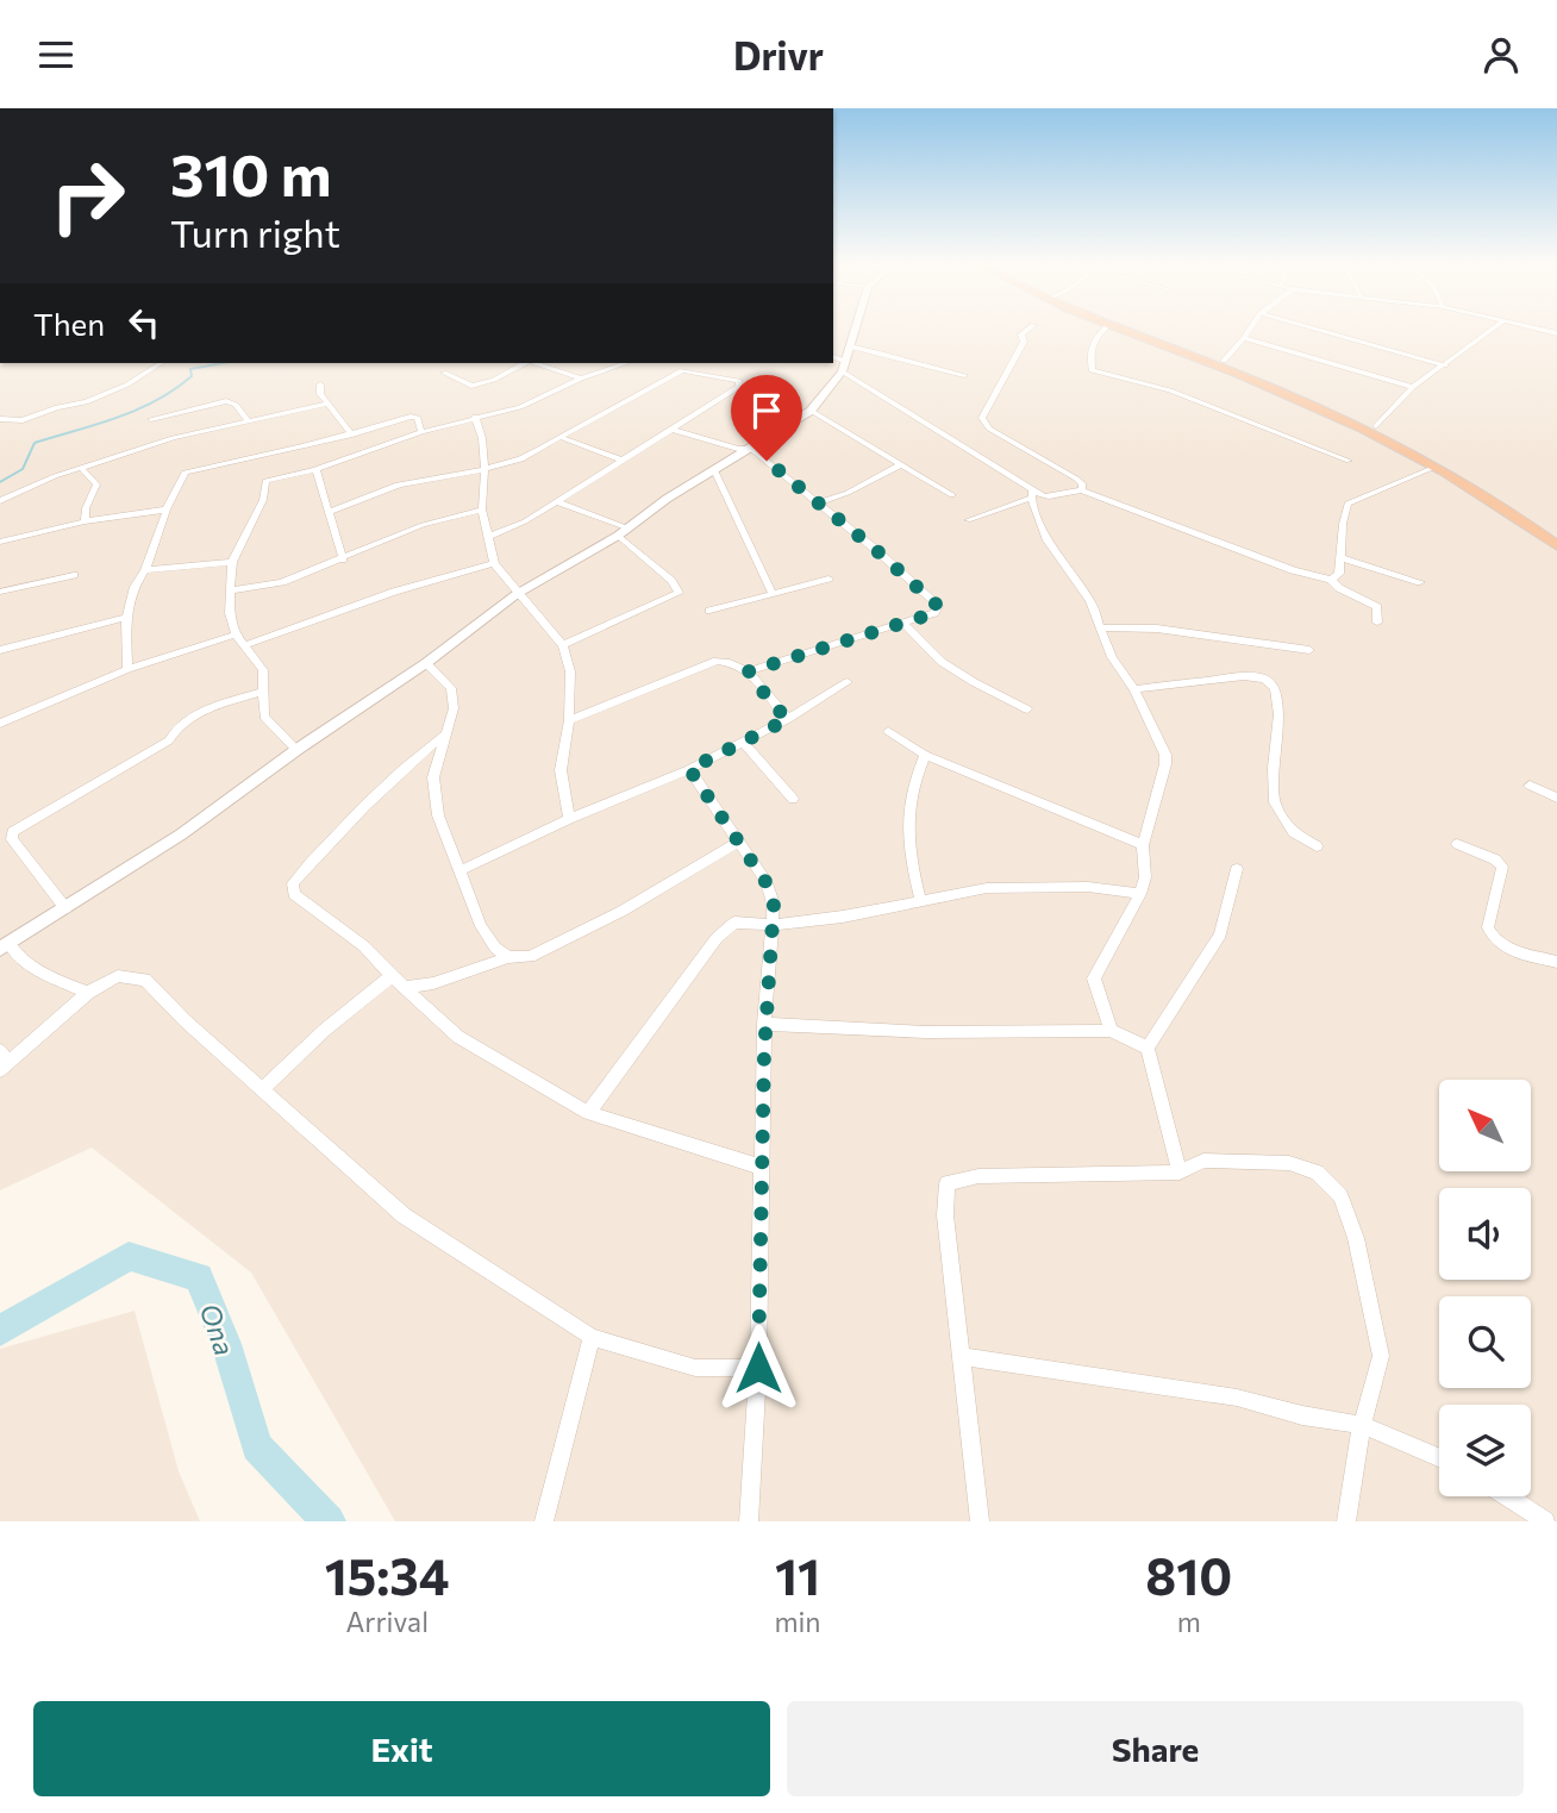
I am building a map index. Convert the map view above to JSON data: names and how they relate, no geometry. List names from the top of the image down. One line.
{"water":["Ona"],"north":"top left","page":{"header":"Drivr","turn":["310 m","Turn right"],"then":"Then","eta":["15:34","Arrival","11","min","810","m"],"buttons":["Exit","Share"]}}
